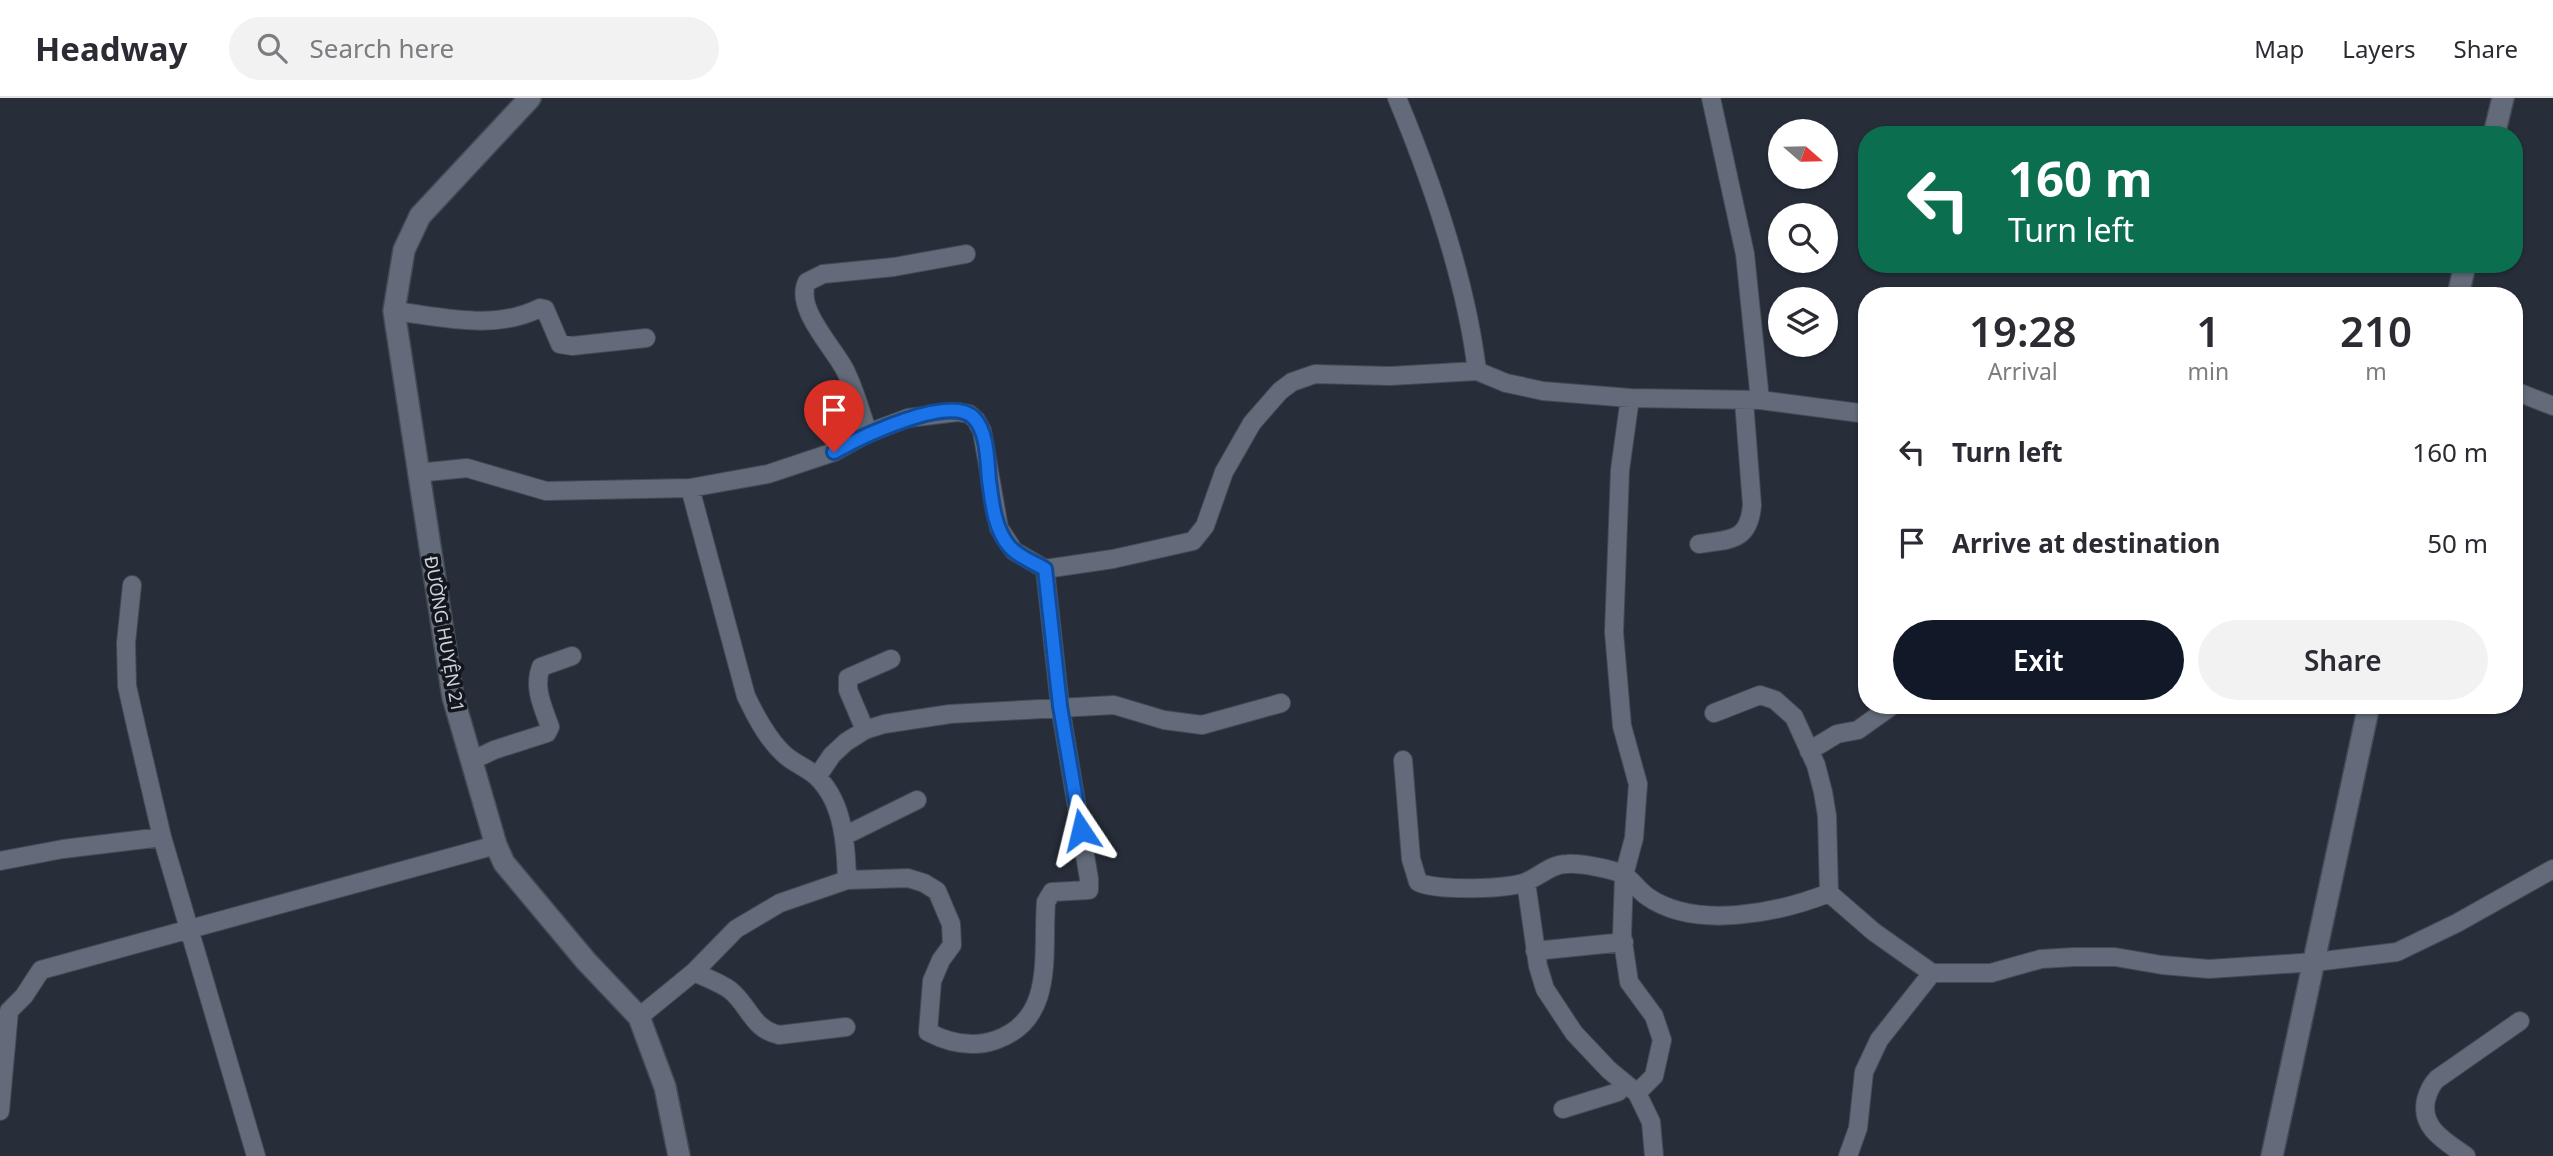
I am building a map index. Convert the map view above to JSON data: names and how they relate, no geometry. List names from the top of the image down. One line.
{"streets":{"street":["ĐƯỜNG HUYỆN 21"]},"north":"right","page":{"header":"Headway","search":"Search here","nav":["Map","Layers","Share"],"turn":["160 m","Turn left"],"eta":["19:28","Arrival","1","min","210","m"],"list":[{"name":"Turn left","value":"160 m"},{"name":"Arrive at destination","value":"50 m"}],"buttons":["Exit","Share"]}}
